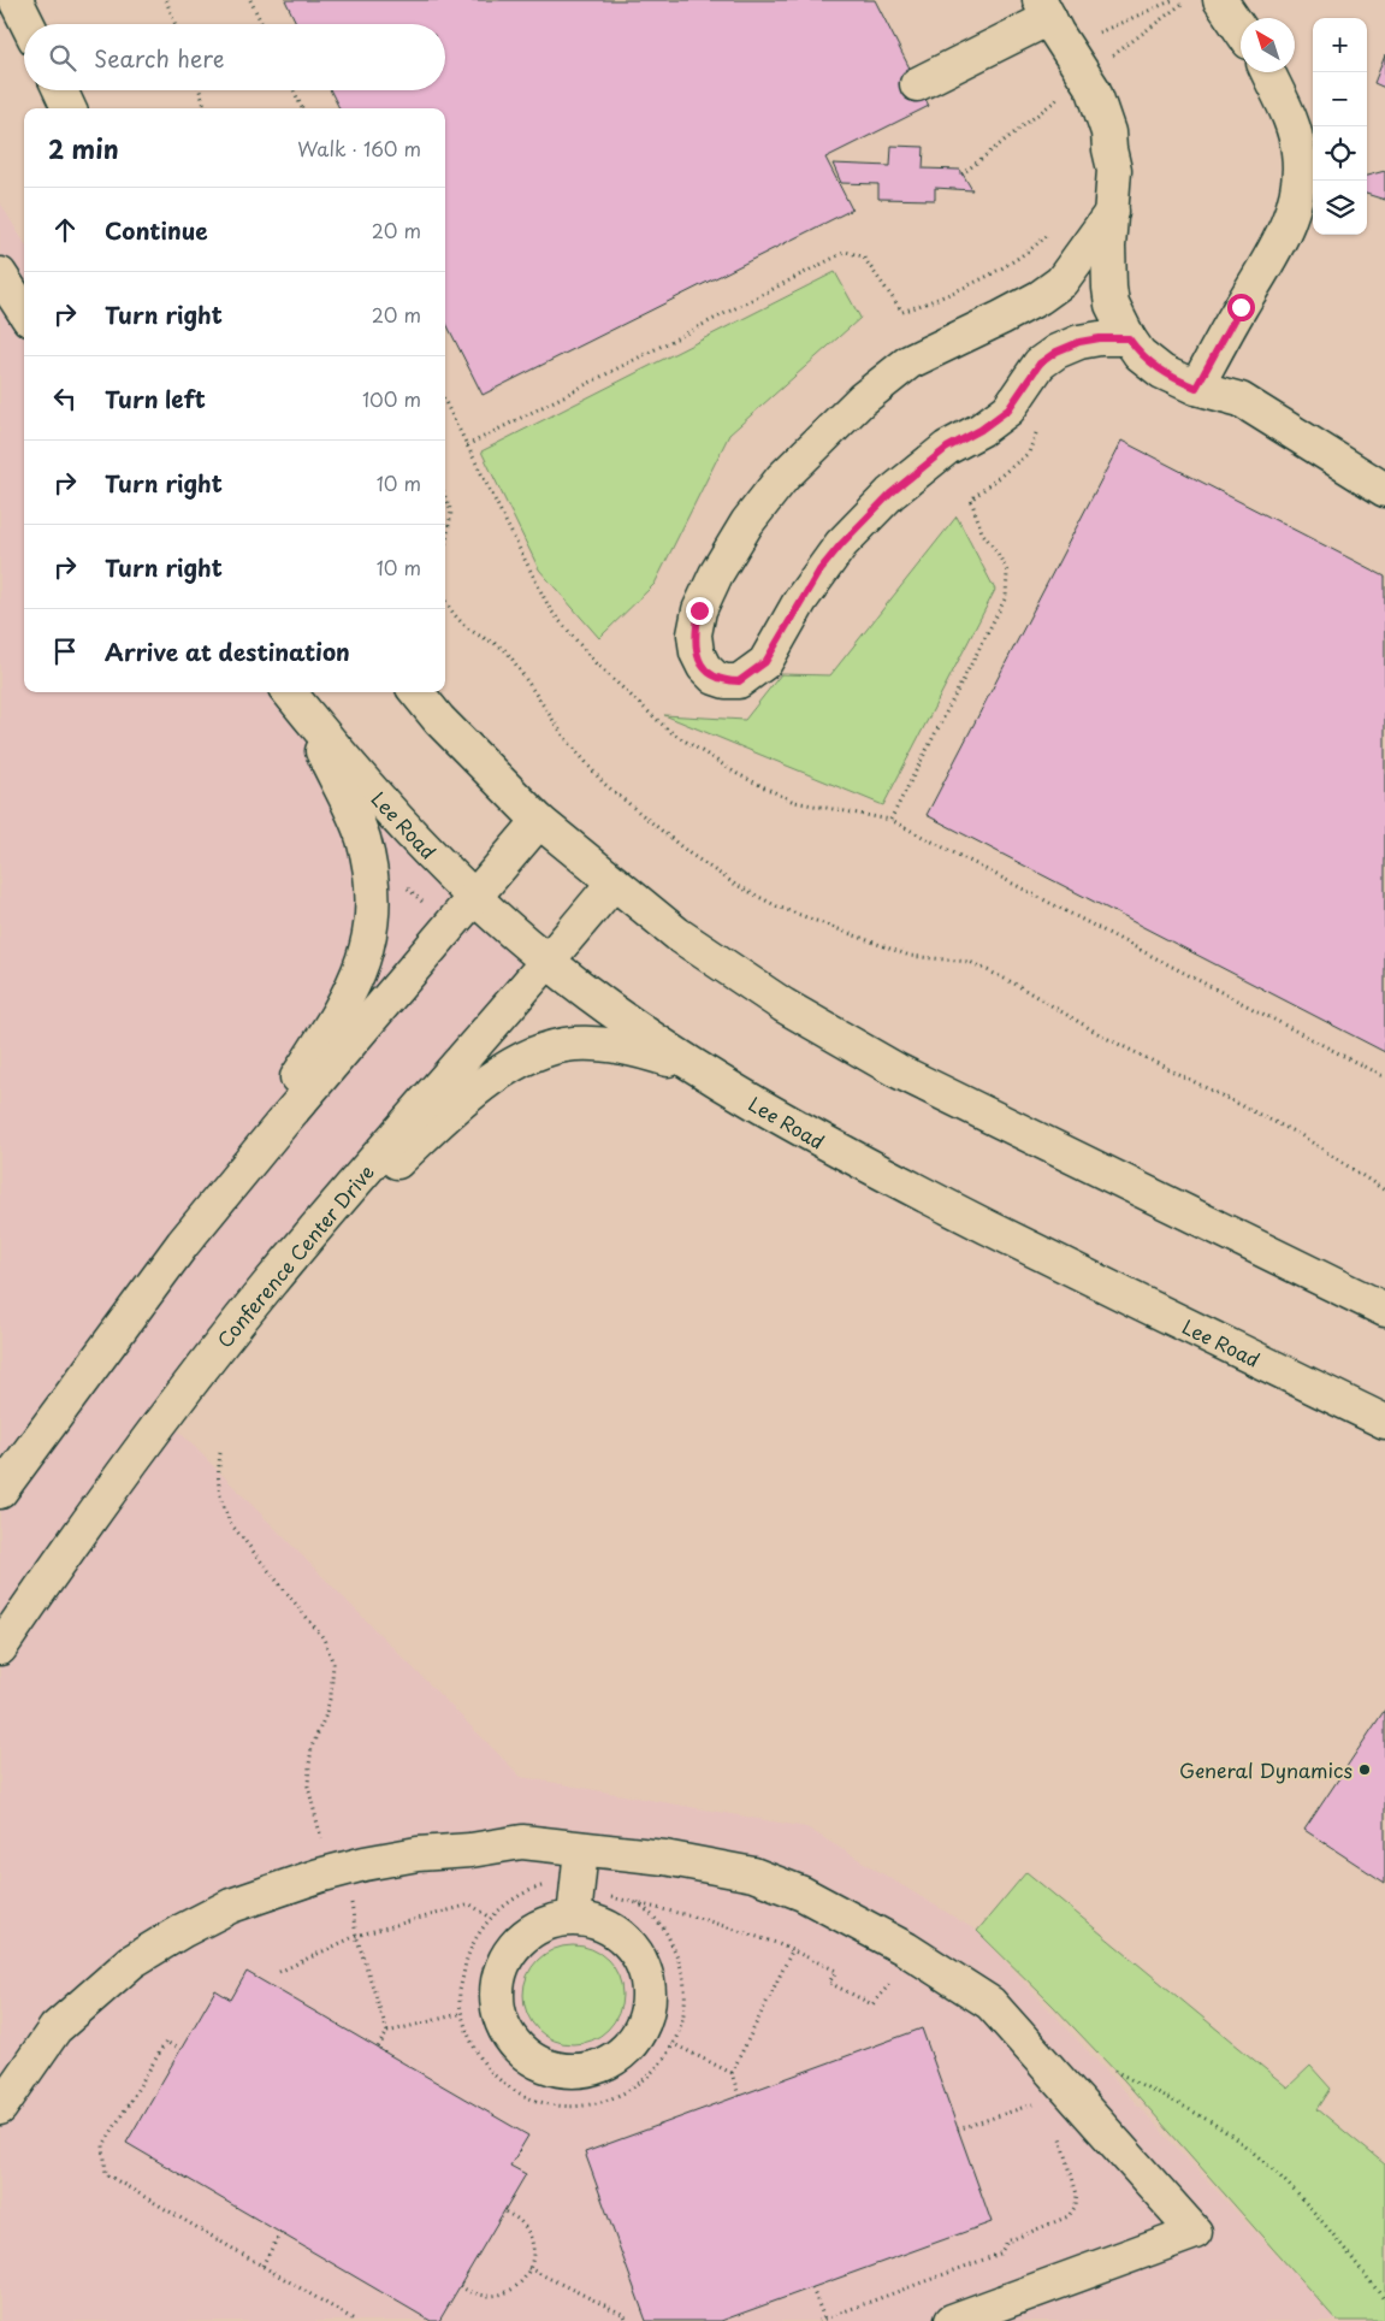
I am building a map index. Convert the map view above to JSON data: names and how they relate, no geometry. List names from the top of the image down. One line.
{"streets":{"street":["Lee Road","Conference Center Drive"]},"crossings":[["Lee Road","Conference Center Drive"]],"places":["General Dynamics"],"north":"top left","page":{"map_buttons":["+","−"],"search":"Search here","heading":["2 min","Walk · 160 m"],"list":[["Continue","20 m"],["Turn right","20 m"],["Turn left","100 m"],["Turn right","10 m"],["Turn right","10 m"],"Arrive at destination"]}}
